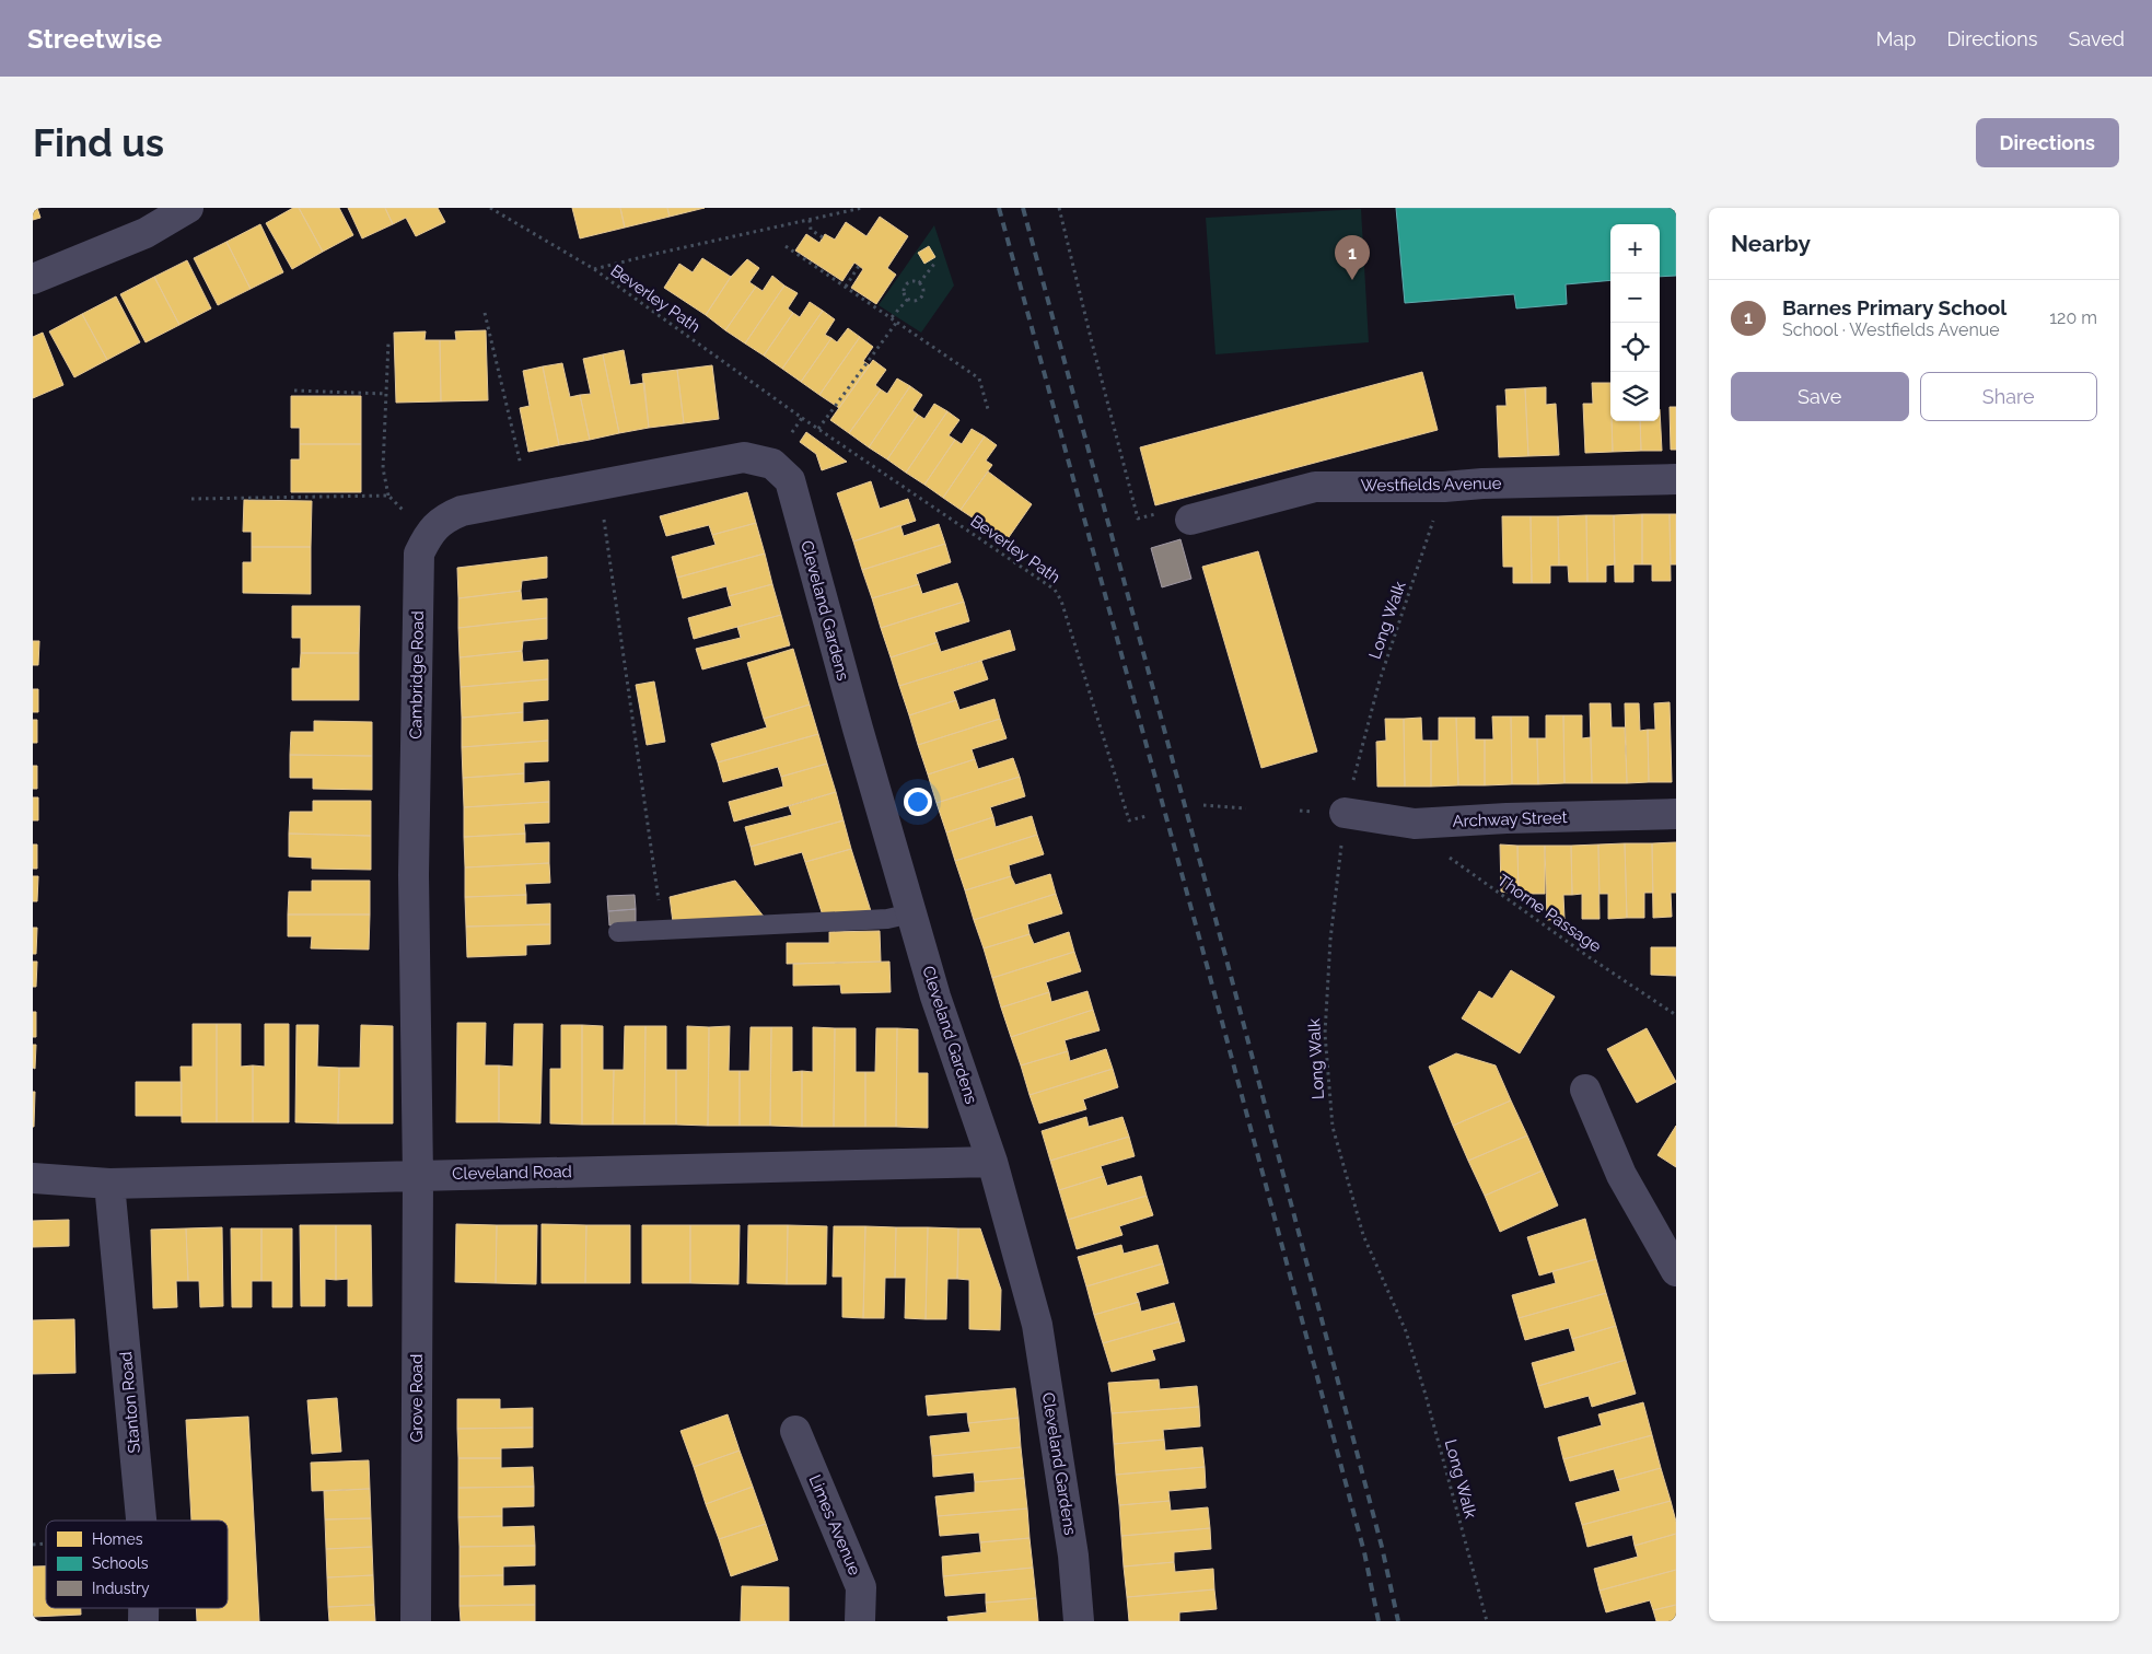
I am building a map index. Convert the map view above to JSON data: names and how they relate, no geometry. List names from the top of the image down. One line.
{"streets":{"street":["Westfields Avenue","Cleveland Gardens","Cambridge Road","Archway Street","Cleveland Road","Grove Road","Stanton Road","Limes Avenue"],"path":["Beverley Path","Long Walk","Thorne Passage"]},"crossings":[["Westfields Avenue","Long Walk"],["Cleveland Gardens","Cleveland Road"],["Long Walk","Archway Street"],["Cambridge Road","Cleveland Road"],["Cambridge Road","Grove Road"],["Archway Street","Thorne Passage"],["Cleveland Road","Grove Road"],["Cleveland Road","Stanton Road"]],"legend":["Homes","Schools","Industry"],"page":{"header":"Streetwise","nav":["Map","Directions","Saved"],"buttons":["Directions",["Save","Share"]],"title":"Find us","heading":"Nearby","map_buttons":["+","−"],"pins":"1","list":[{"mark":"1","name":"Barnes Primary School","note":"School · Westfields Avenue","value":"120 m"}]}}
